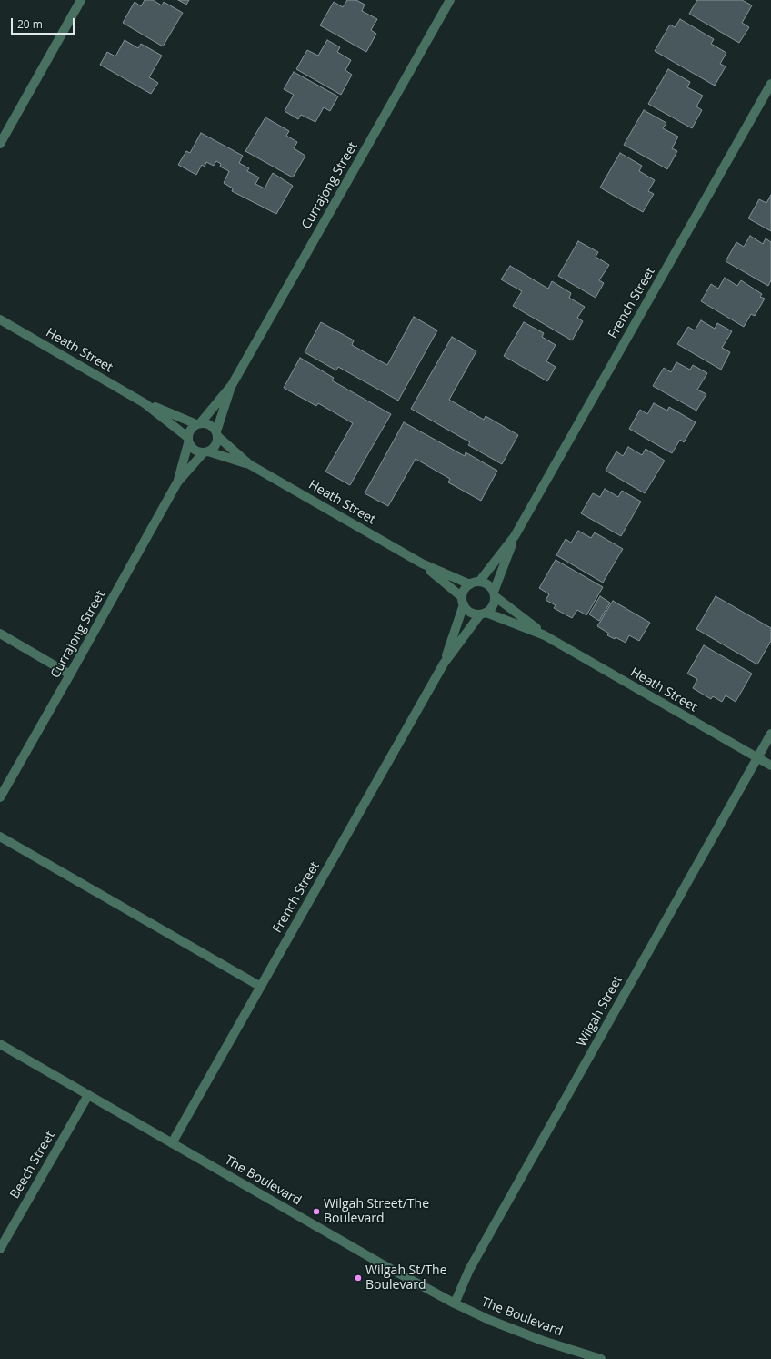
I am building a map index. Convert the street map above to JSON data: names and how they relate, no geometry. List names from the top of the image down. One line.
{"streets":{"street":["Currajong Street","French Street","Heath Street","Wilgah Street","Beech Street","The Boulevard"]},"crossings":[["Currajong Street","Heath Street"],["French Street","Heath Street"],["French Street","The Boulevard"],["Heath Street","Wilgah Street"],["Wilgah Street","The Boulevard"],["Beech Street","The Boulevard"]],"places":["Wilgah Street/The Boulevard","Wilgah St/The Boulevard"],"scale_bar":"20 m"}
